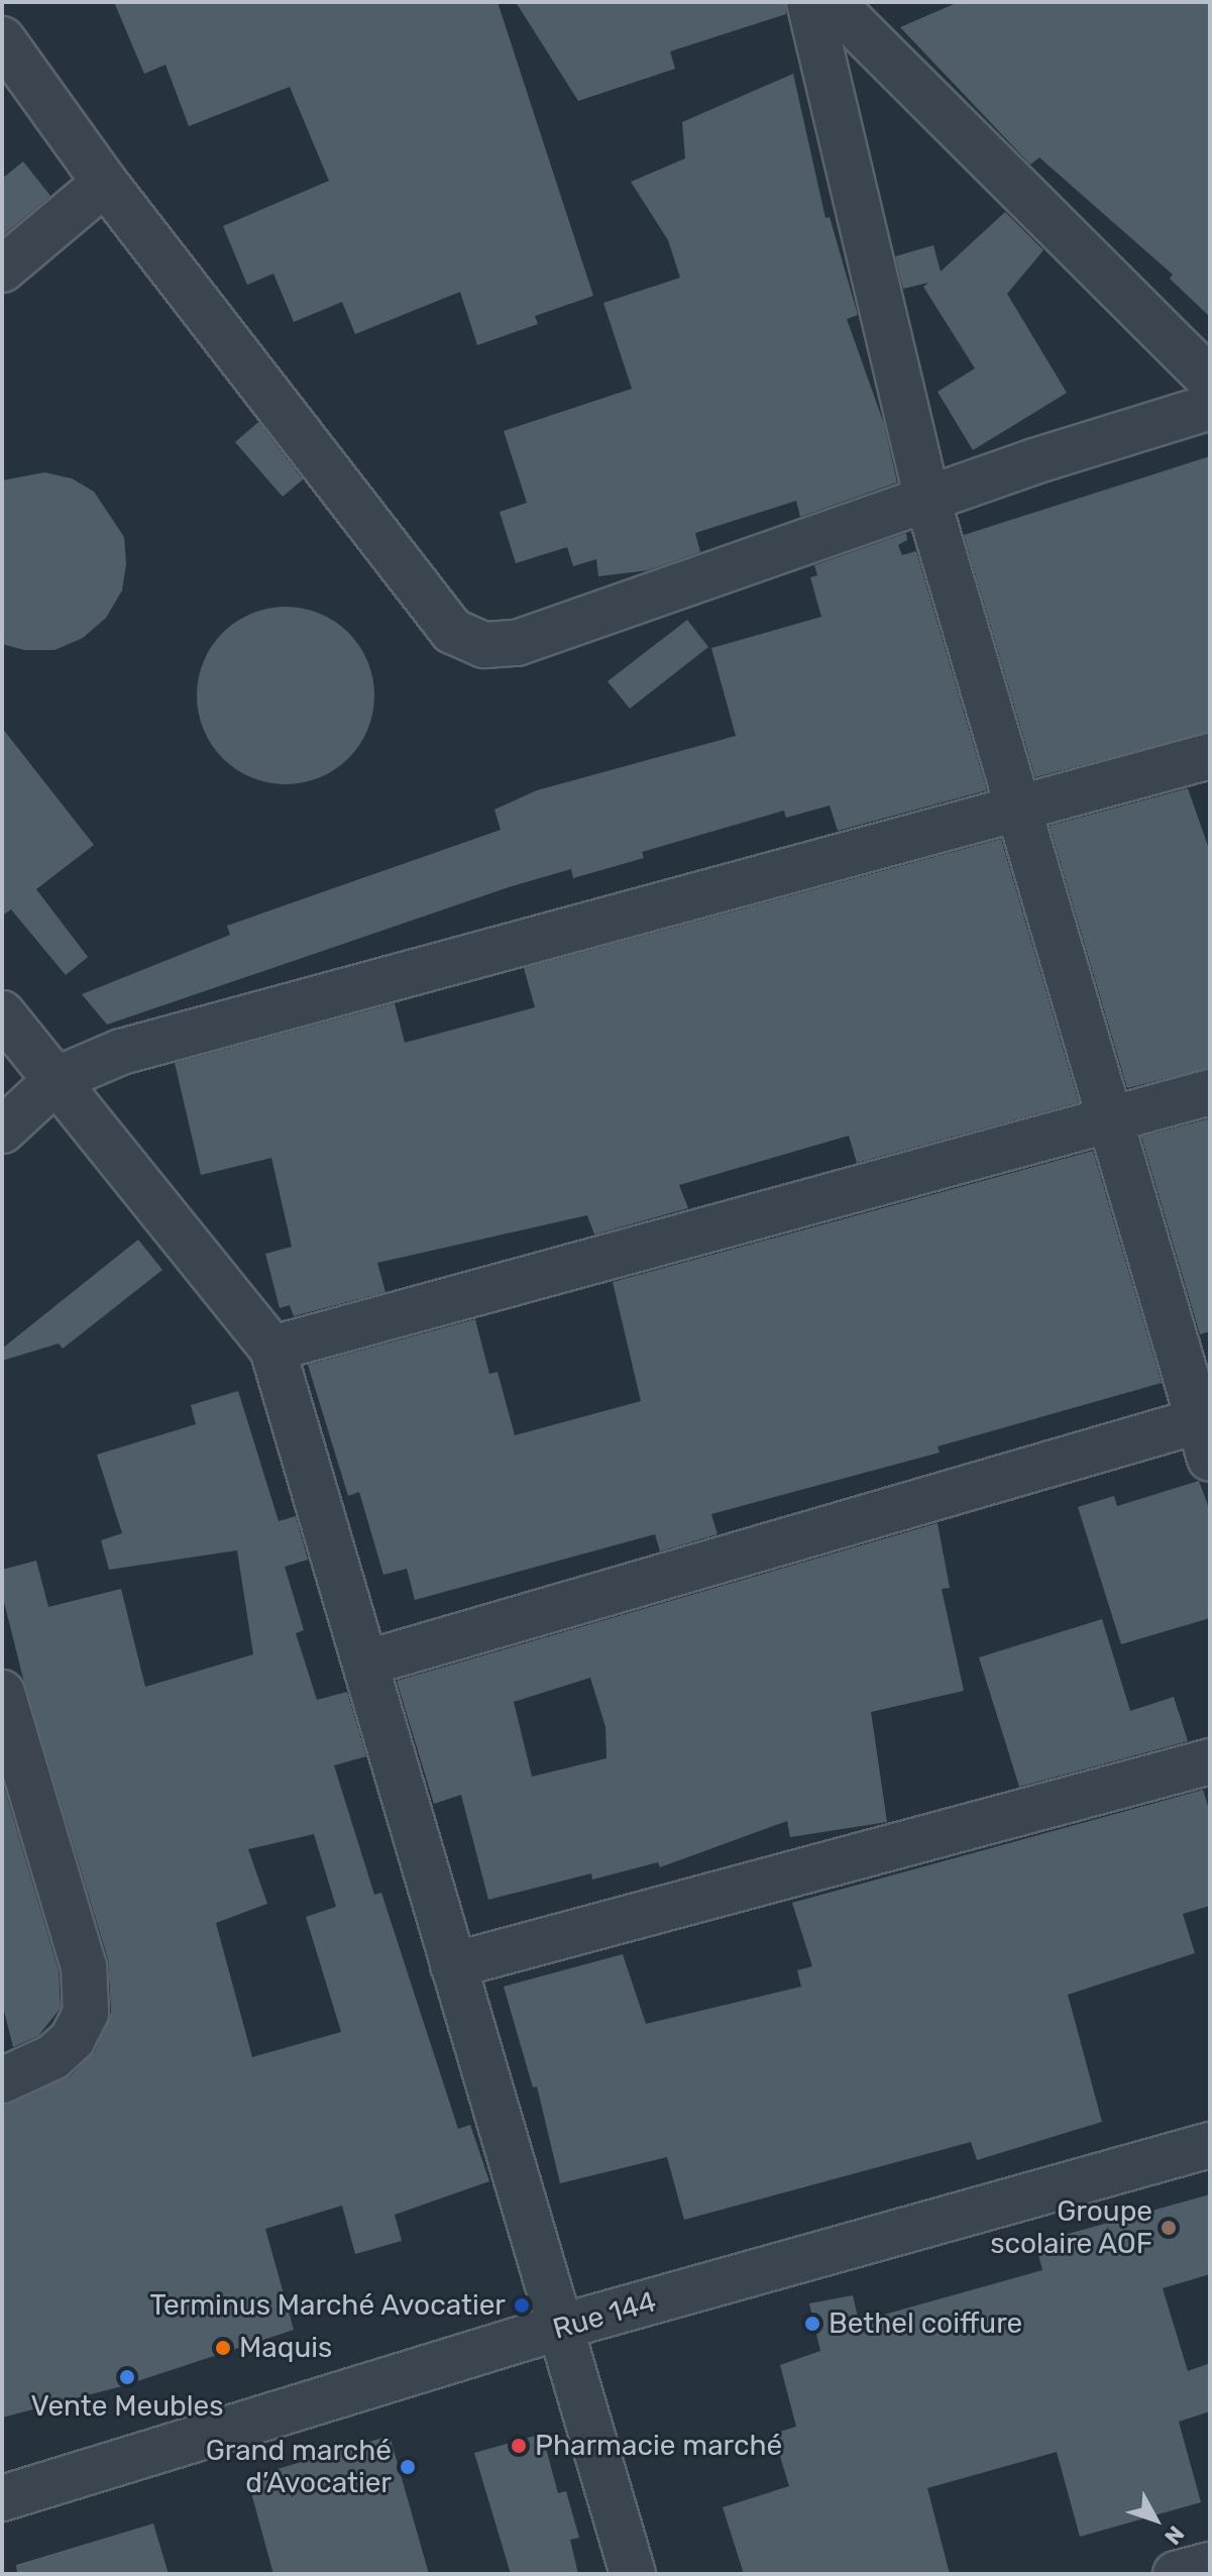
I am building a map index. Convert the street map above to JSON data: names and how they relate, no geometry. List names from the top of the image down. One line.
{"streets":{"street":["Rue 144"]},"places":["Groupe scolaire AOF","Terminus Marché Avocatier","Bethel coiffure","Maquis","Vente Meubles","Pharmacie marché","Grand marché d’Avocatier"],"north":"bottom right"}
